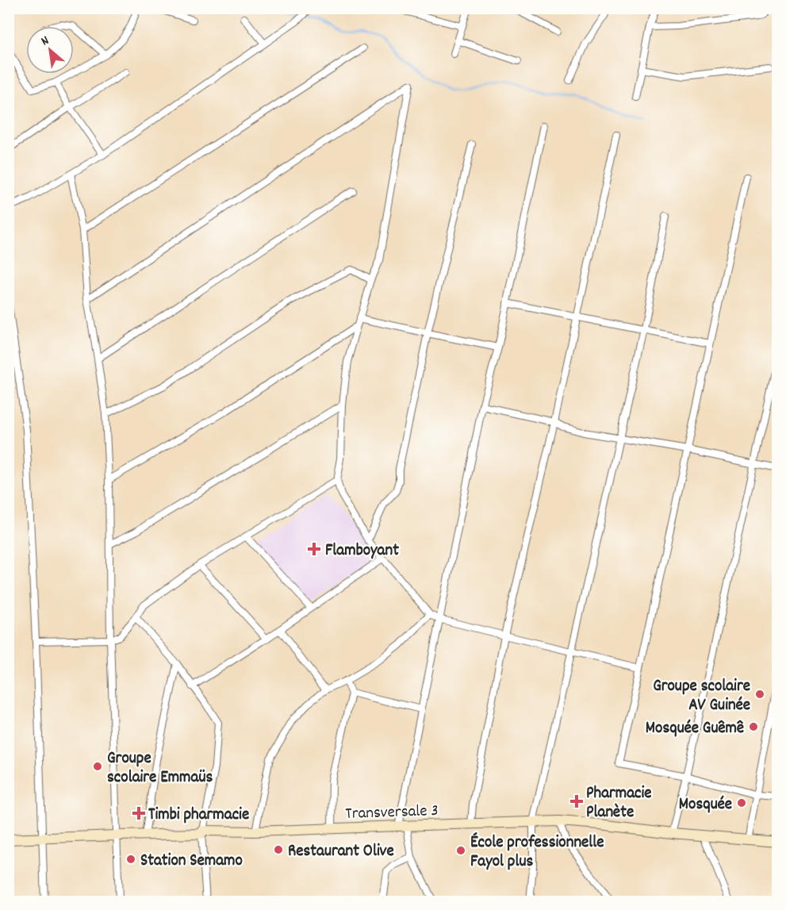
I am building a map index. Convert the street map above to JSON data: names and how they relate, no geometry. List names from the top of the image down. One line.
{"streets":{"main road":["Transversale 3"]},"places":{"health":["Flamboyant","Pharmacie Planète","Timbi pharmacie"],"other":["Groupe scolaire AV Guinée","Mosquée Guêmê","Groupe scolaire Emmaüs","Mosquée","Restaurant Olive","École professionnelle Fayol plus","Station Semamo"]},"north":"top left"}
